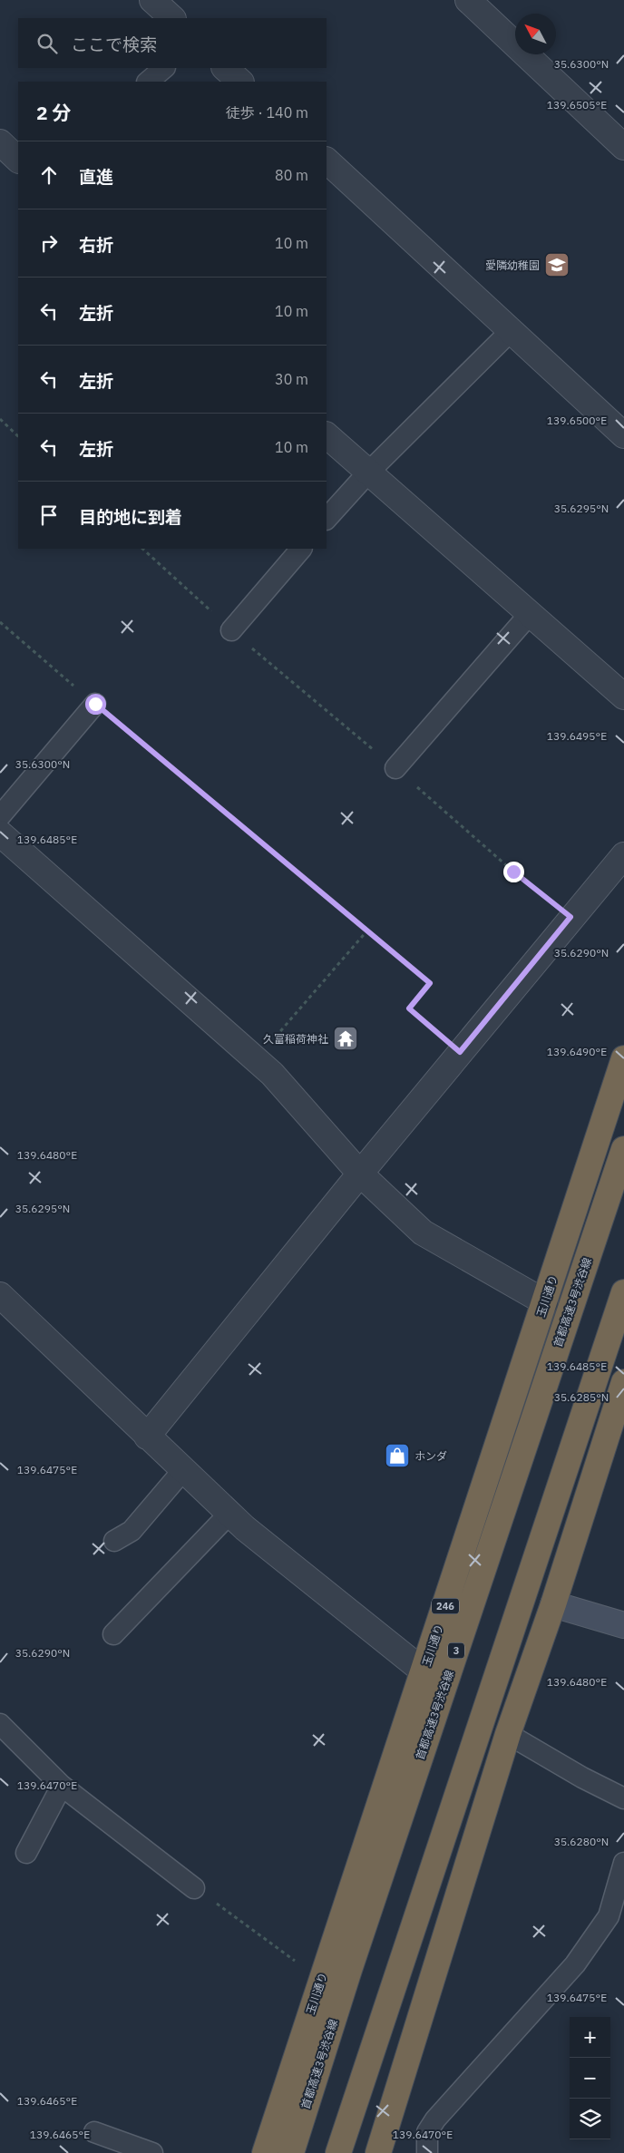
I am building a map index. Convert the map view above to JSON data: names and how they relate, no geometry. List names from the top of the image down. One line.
{"streets":{"highway":["玉川通り","首都高速3号渋谷線","246","3"]},"places":{"school or university":["愛隣幼稚園"],"temple":["久富稲荷神社"],"shop":["ホンダ"]},"north":"top left","page":{"search":"ここで検索","heading":["2 分","徒歩 · 140 m"],"list":[["直進","80 m"],["右折","10 m"],["左折","10 m"],["左折","30 m"],["左折","10 m"],"目的地に到着"],"map_buttons":["+","−"]},"coordinates":["35.6300°N","139.6505°E","139.6500°E","35.6295°N","139.6495°E","139.6485°E","35.6290°N","139.6490°E","139.6480°E","35.6285°N","139.6475°E","139.6470°E","35.6280°N","139.6465°E"]}
